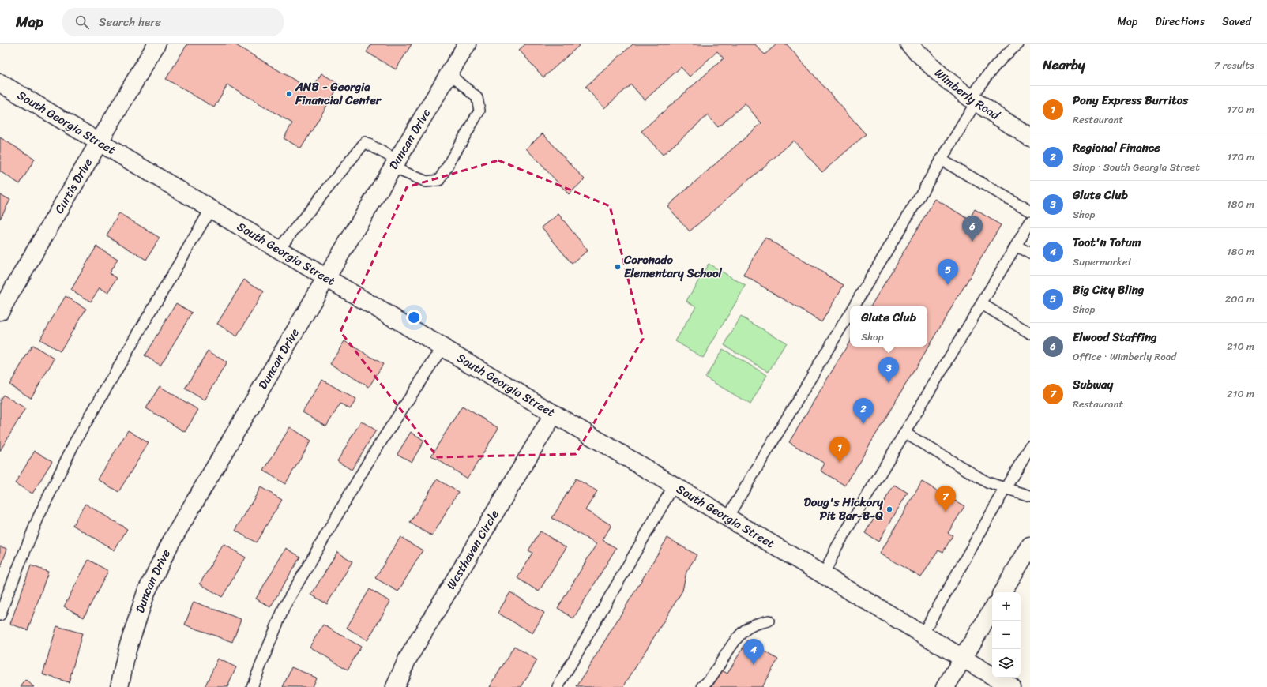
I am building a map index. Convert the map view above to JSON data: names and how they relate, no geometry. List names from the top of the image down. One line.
{"streets":{"main road":["Wimberly Road","South Georgia Street","Duncan Drive","Curtis Drive","Westhaven Circle"]},"crossings":[["South Georgia Street","Duncan Drive"],["South Georgia Street","Curtis Drive"],["South Georgia Street","Westhaven Circle"]],"places":["ANB - Georgia Financial Center","Coronado Elementary School","Doug's Hickory Pit Bar-B-Q"],"page":{"header":"Map","search":"Search here","nav":["Map","Directions","Saved"],"heading":["Nearby","7 results"],"list":[{"mark":"1","name":"Pony Express Burritos","note":"Restaurant","value":"170 m"},{"mark":"2","name":"Regional Finance","note":"Shop · South Georgia Street","value":"170 m"},{"mark":"3","name":"Glute Club","note":"Shop","value":"180 m"},{"mark":"4","name":"Toot'n Totum","note":"Supermarket","value":"180 m"},{"mark":"5","name":"Big City Bling","note":"Shop","value":"200 m"},{"mark":"6","name":"Elwood Staffing","note":"Office · Wimberly Road","value":"210 m"},{"mark":"7","name":"Subway","note":"Restaurant","value":"210 m"}],"pins":["6","5","3","2","1","7","4"],"popup":["Glute Club","Shop"],"map_buttons":["+","−"]}}
